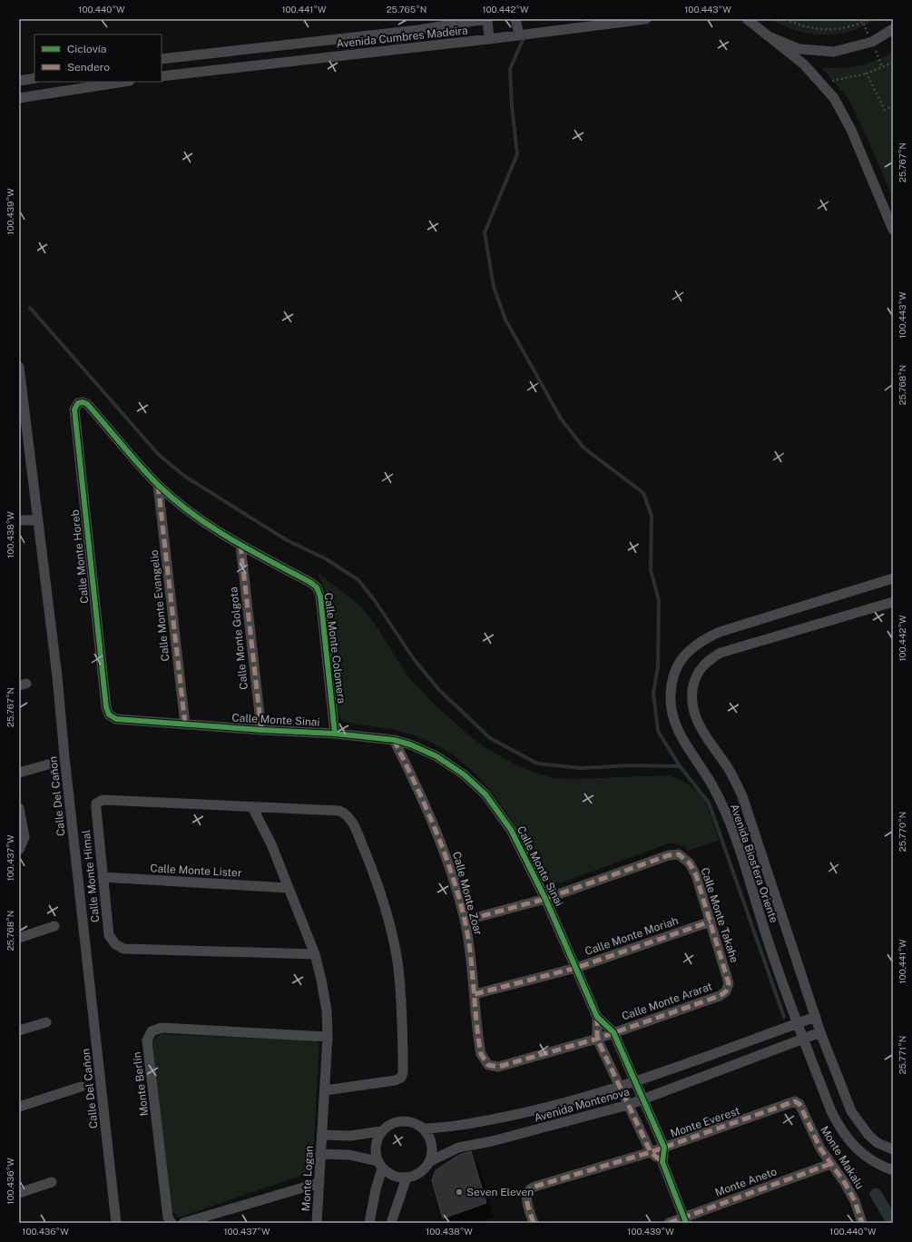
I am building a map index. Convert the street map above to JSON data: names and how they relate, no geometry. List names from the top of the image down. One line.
{"streets":{"street":["Avenida Cumbres Madeira","Calle Monte Horeb","Calle Monte Evangelio","Calle Monte Golgota","Calle Monte Colomera","Calle Monte Sinai","Calle Del Cañon","Avenida Biosfera Oriente","Calle Monte Lister","Calle Monte Himal","Calle Monte Zoar","Calle Monte Takahe","Calle Monte Moriah","Calle Monte Ararat","Monte Berlín","Avenida Montenova","Monte Everest","Monte Makalu","Monte Logan","Monte Aneto"]},"crossings":[["Calle Monte Horeb","Calle Monte Evangelio"],["Calle Monte Horeb","Calle Monte Sinai"],["Calle Monte Evangelio","Calle Monte Sinai"],["Calle Monte Golgota","Calle Monte Colomera"],["Calle Monte Golgota","Calle Monte Sinai"],["Calle Monte Colomera","Calle Monte Sinai"],["Calle Monte Sinai","Calle Monte Zoar"],["Calle Monte Sinai","Calle Monte Takahe"],["Calle Monte Sinai","Calle Monte Moriah"],["Avenida Biosfera Oriente","Avenida Montenova"],["Calle Monte Lister","Calle Monte Himal"],["Calle Monte Lister","Monte Logan"],["Calle Monte Himal","Monte Logan"],["Calle Monte Zoar","Calle Monte Moriah"],["Calle Monte Zoar","Calle Monte Ararat"],["Calle Monte Takahe","Calle Monte Moriah"],["Calle Monte Takahe","Calle Monte Ararat"],["Monte Berlín","Monte Logan"],["Monte Everest","Monte Makalu"],["Monte Makalu","Monte Aneto"]],"places":["Seven Eleven"],"legend":["Ciclovía","Sendero"],"coordinates":["100.440°W","100.441°W","25.765°N","100.442°W","100.443°W","25.767°N","100.439°W","25.768°N","100.438°W","25.770°N","100.437°W","25.771°N","100.436°W"]}
